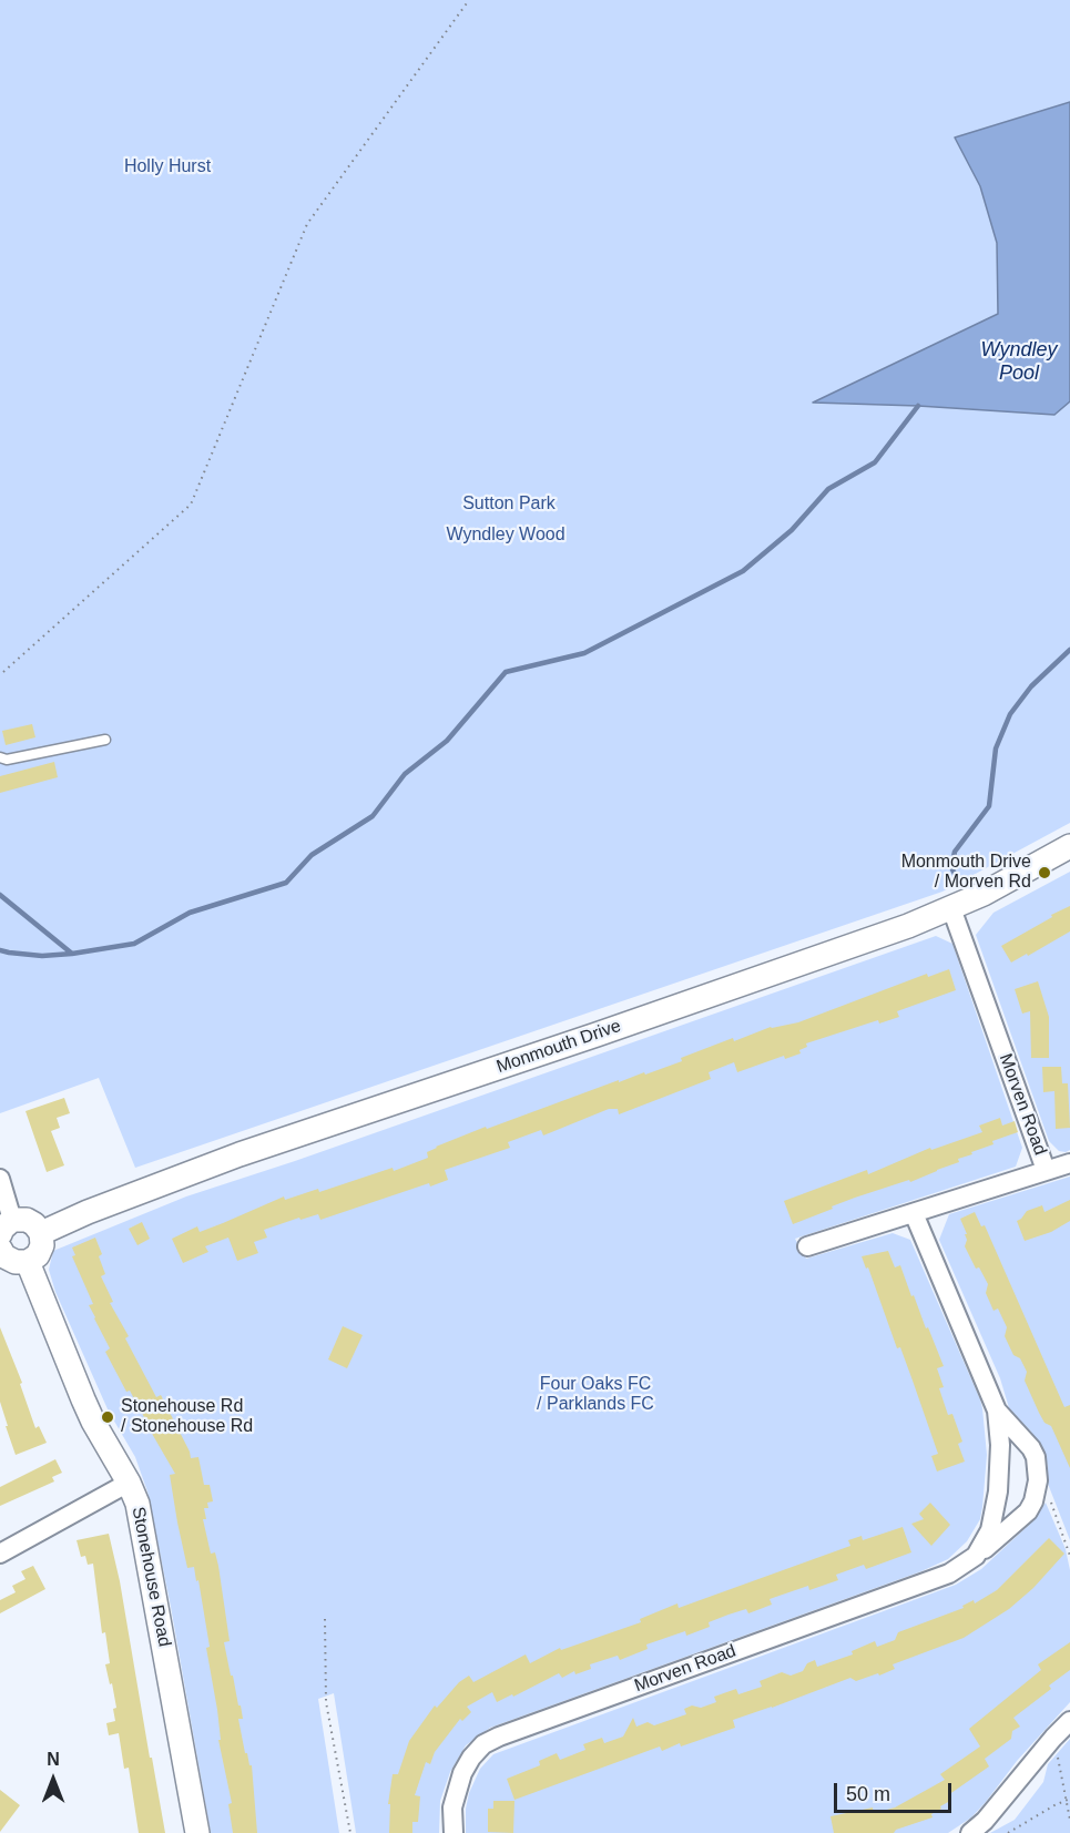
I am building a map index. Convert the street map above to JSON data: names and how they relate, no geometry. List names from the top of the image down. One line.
{"streets":{"street":["Monmouth Drive","Morven Road","Stonehouse Road"]},"crossings":[["Monmouth Drive","Morven Road"]],"water":["Wyndley Pool"],"parks":["Holly Hurst","Sutton Park","Wyndley Wood","Four Oaks FC / Parklands FC"],"places":["Monmouth Drive / Morven Rd","Stonehouse Rd / Stonehouse Rd"],"scale_bar":"50 m","north":"top"}
